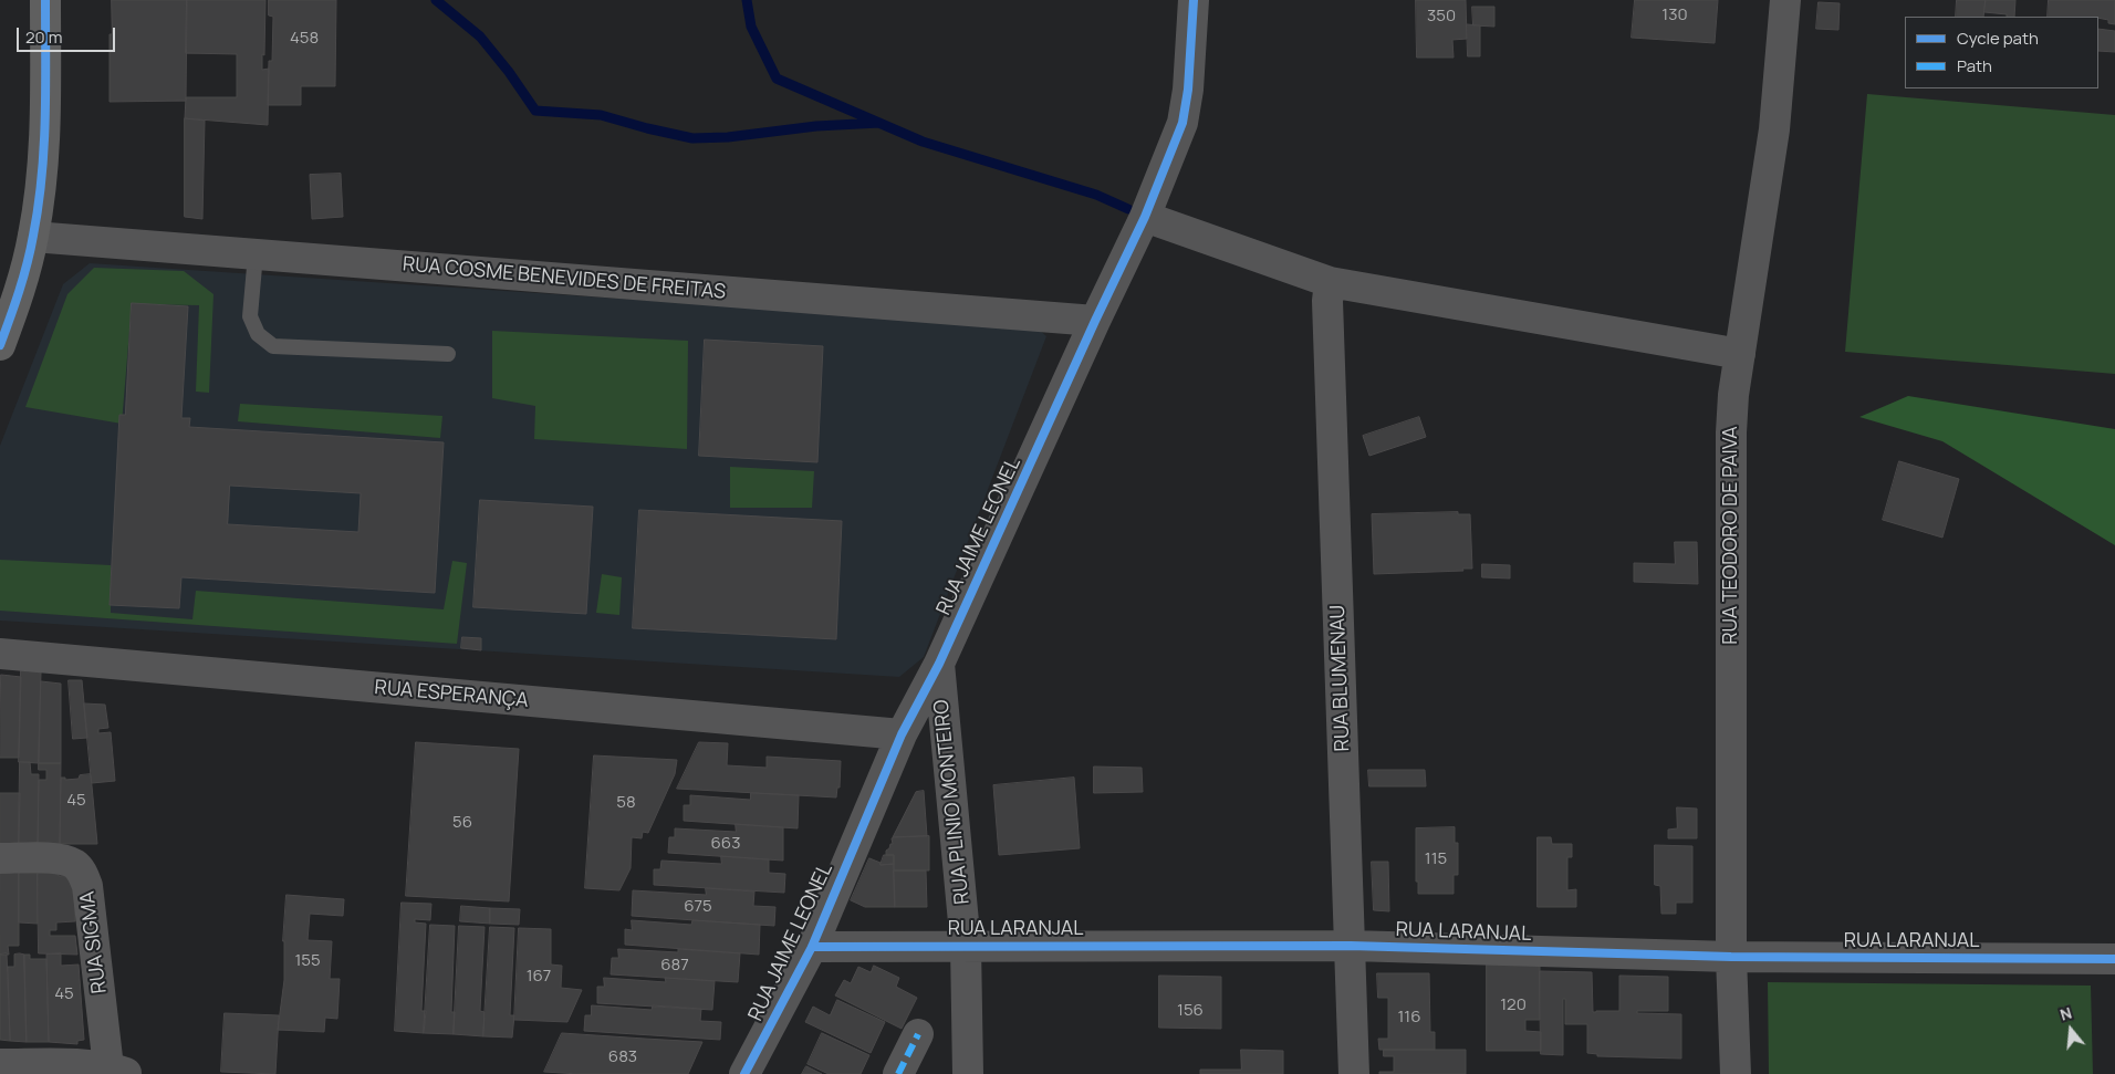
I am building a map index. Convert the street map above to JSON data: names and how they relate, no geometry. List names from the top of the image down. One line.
{"streets":{"street":["RUA COSME BENEVIDES DE FREITAS","RUA TEODORO DE PAIVA","RUA JAIME LEONEL","RUA BLUMENAU","RUA ESPERANÇA","RUA PLINIO MONTEIRO","RUA LARANJAL","RUA SIGMA"]},"crossings":[["RUA COSME BENEVIDES DE FREITAS","RUA JAIME LEONEL"],["RUA TEODORO DE PAIVA","RUA LARANJAL"],["RUA JAIME LEONEL","RUA ESPERANÇA"],["RUA JAIME LEONEL","RUA PLINIO MONTEIRO"],["RUA JAIME LEONEL","RUA LARANJAL"],["RUA BLUMENAU","RUA LARANJAL"],["RUA PLINIO MONTEIRO","RUA LARANJAL"]],"house_numbers":["130","350","458","45","58","56","663","115","675","155","687","167","45","120","156","116","683"],"legend":["Cycle path","Path"],"scale_bar":"20 m","north":"top"}
